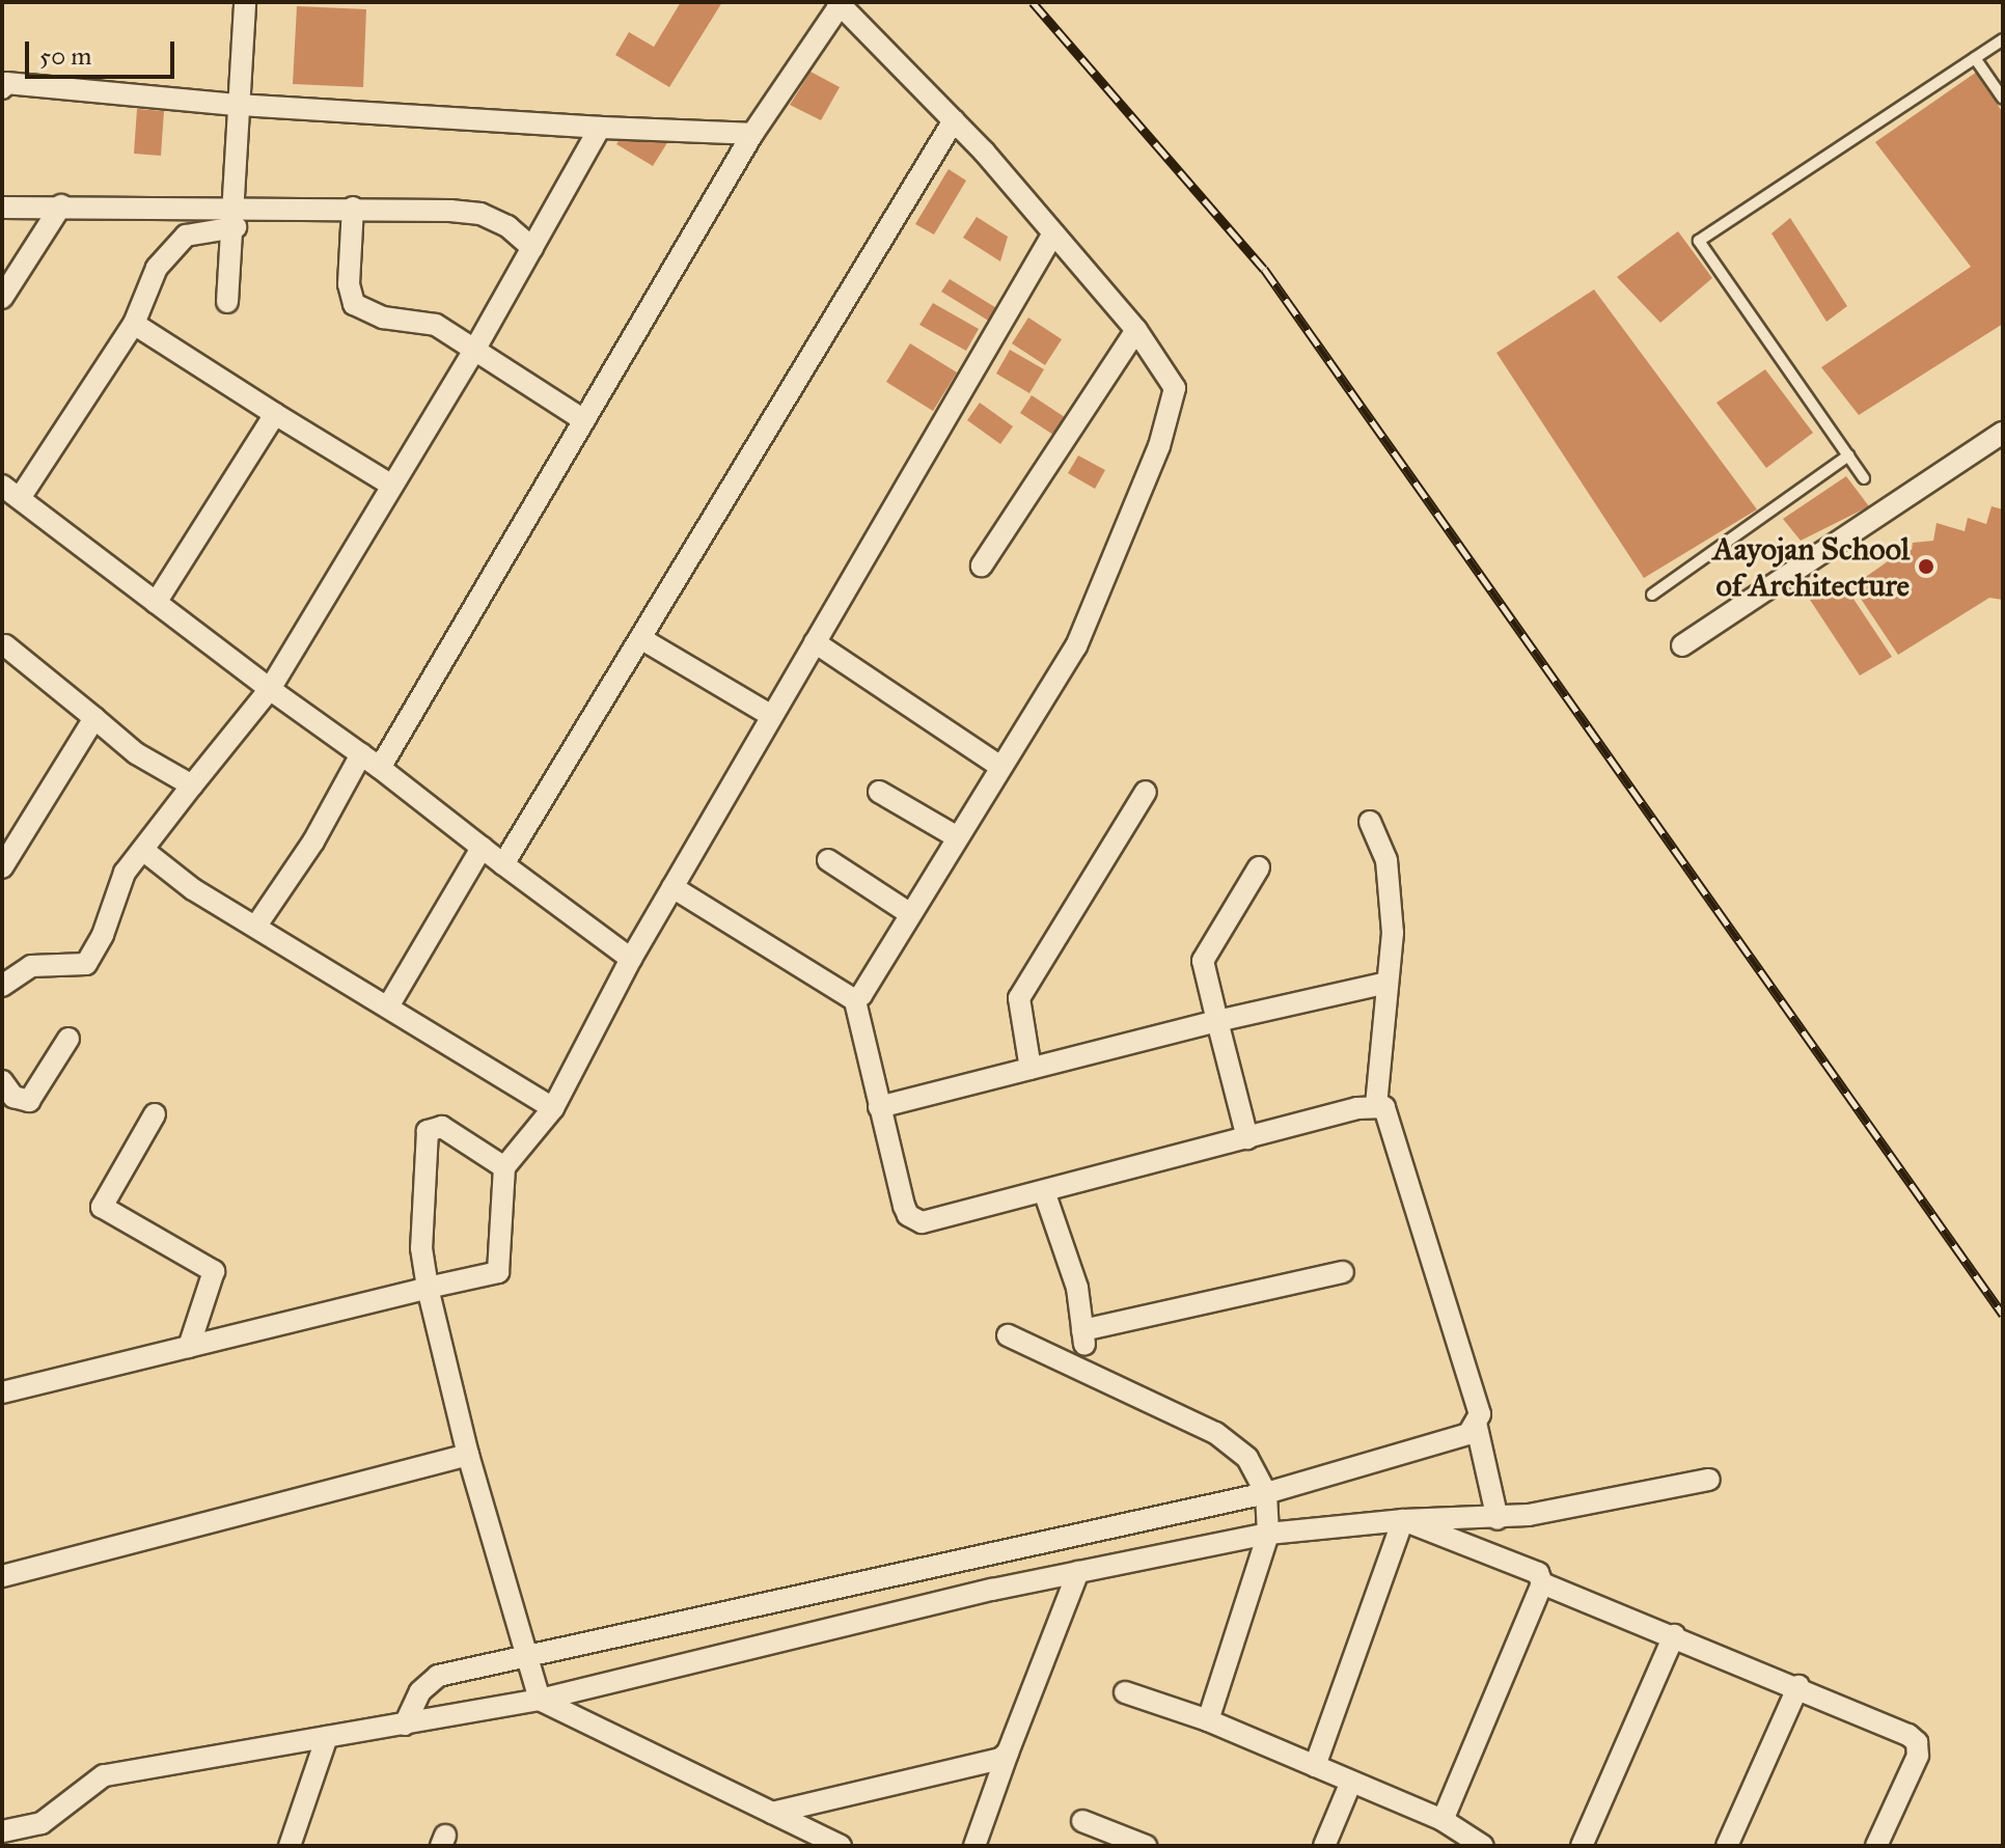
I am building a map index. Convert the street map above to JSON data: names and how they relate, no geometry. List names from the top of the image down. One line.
{"places":["Aayojan School of Architecture"],"scale_bar":"50 m"}
